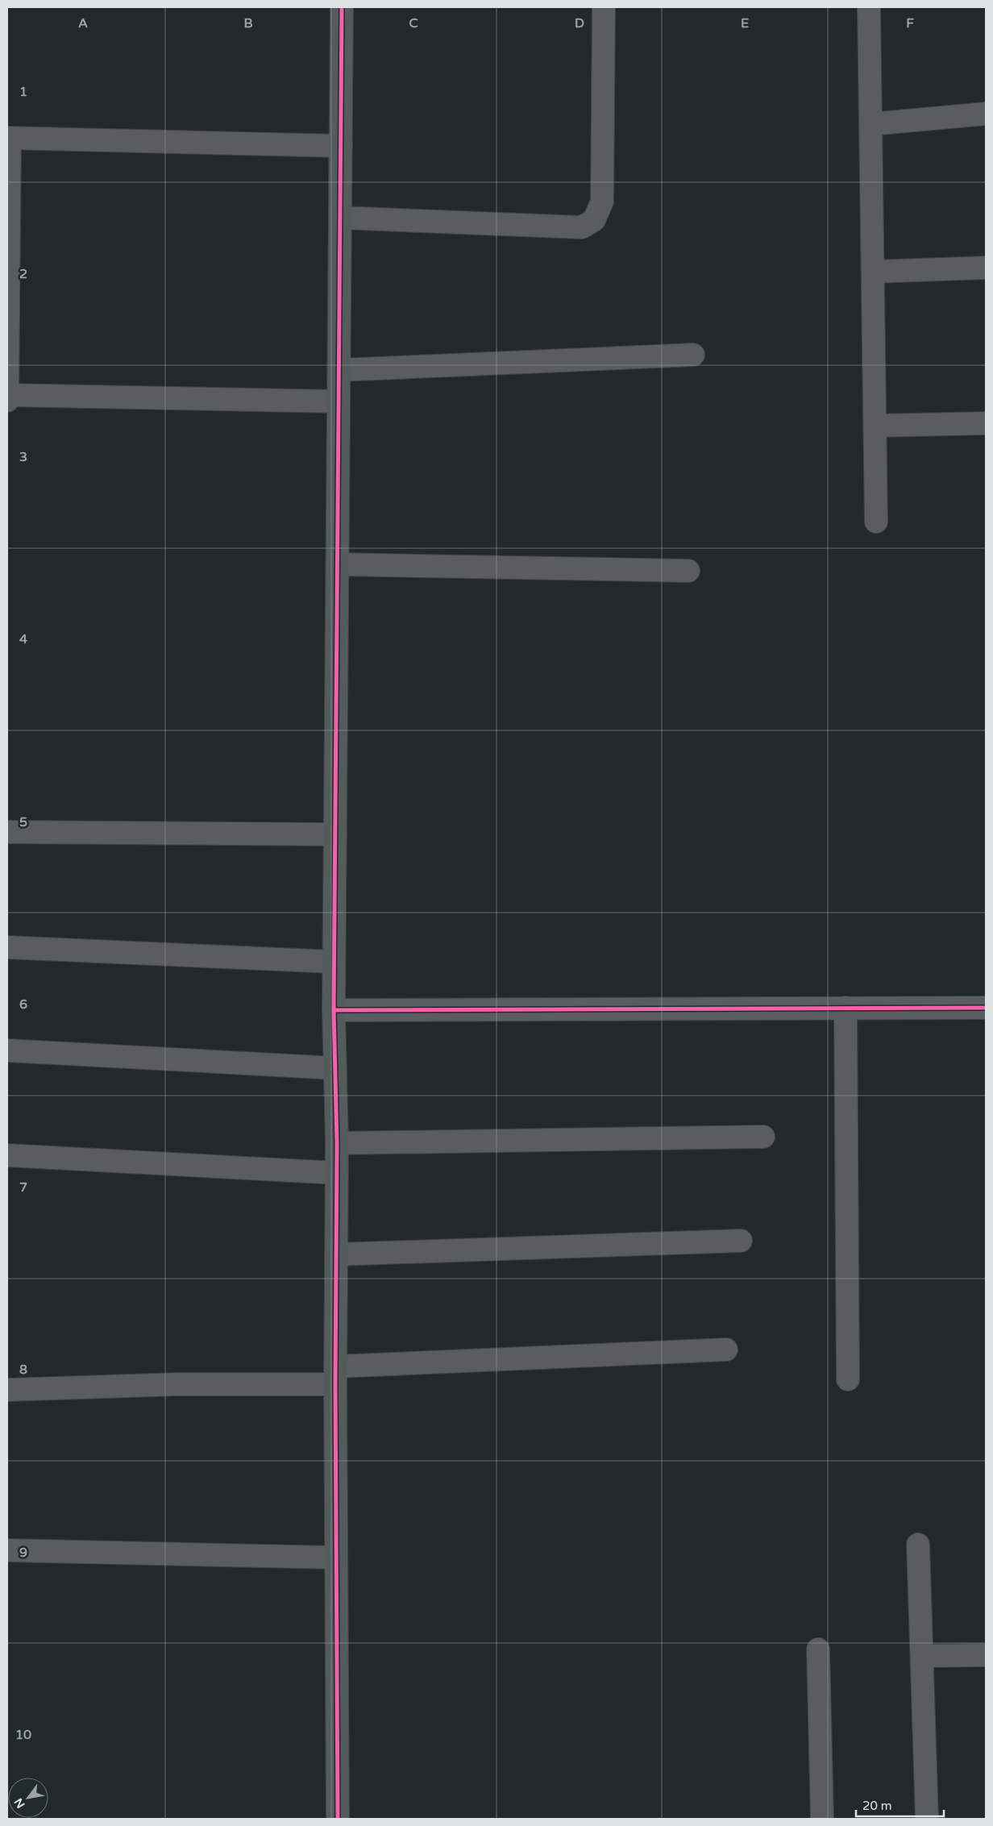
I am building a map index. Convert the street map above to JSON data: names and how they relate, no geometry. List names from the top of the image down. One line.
{"scale_bar":"20 m","north":"bottom left","grid":{"columns":["A","B","C","D","E","F"],"rows":["1","2","3","4","5","6","7","8","9","10"]}}
